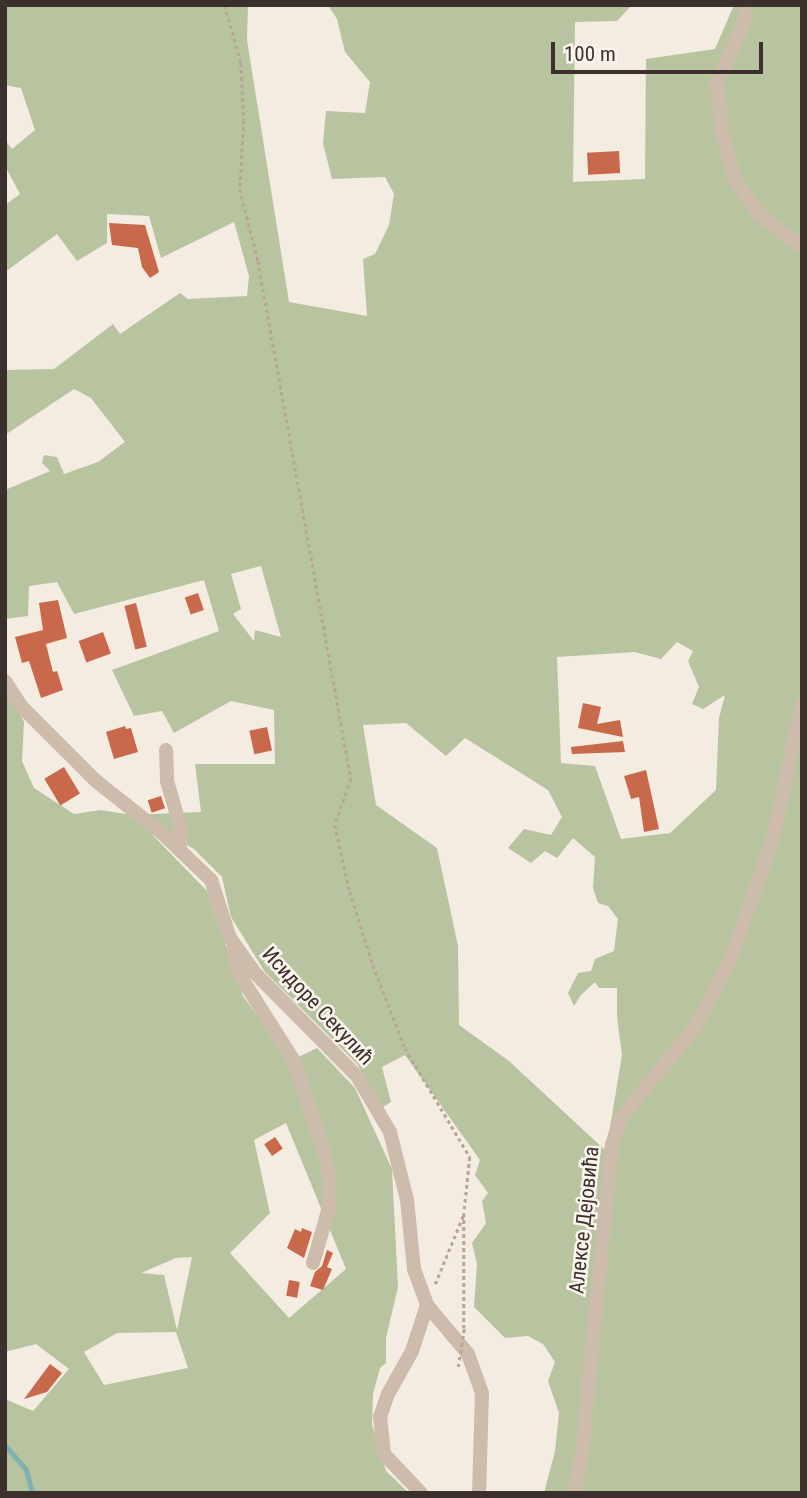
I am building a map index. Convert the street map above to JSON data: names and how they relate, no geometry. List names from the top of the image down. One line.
{"streets":{"street":["Исидоре Секулић","Алексе Дејовића"]},"scale_bar":"100 m"}
